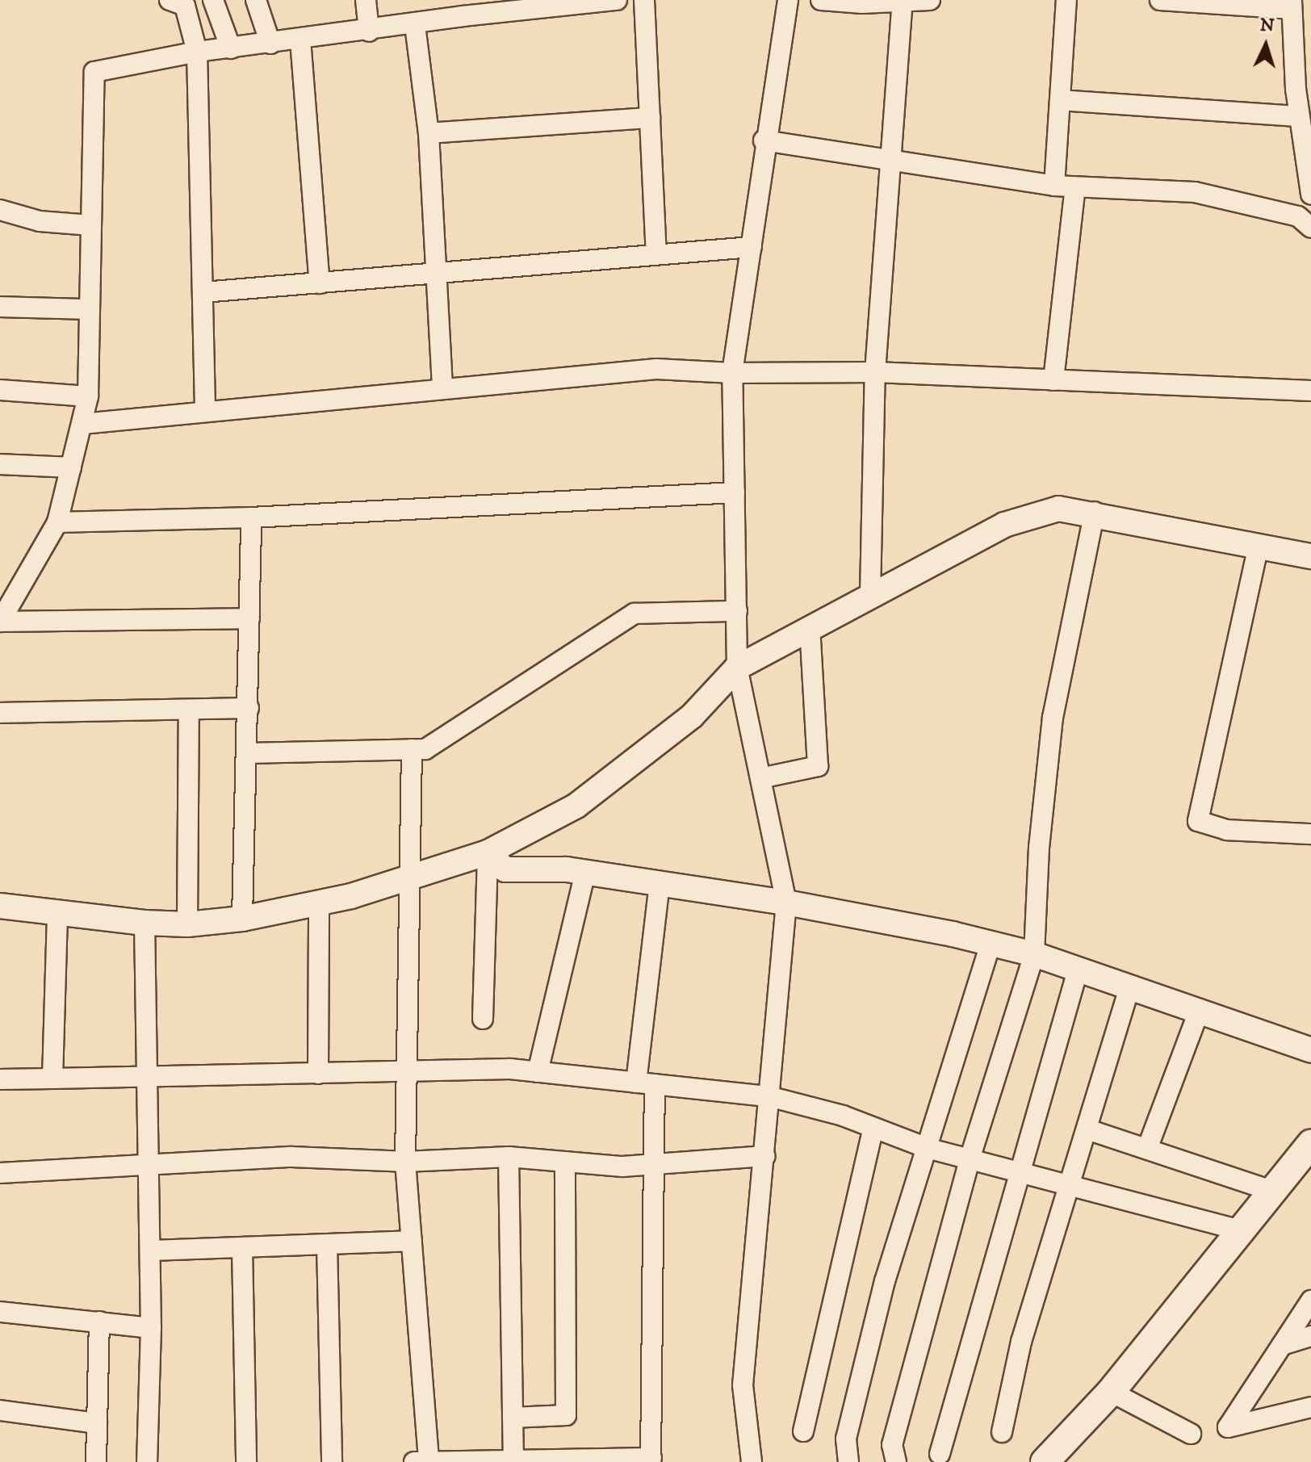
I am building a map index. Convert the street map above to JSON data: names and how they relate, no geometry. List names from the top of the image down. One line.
{"north":"top"}
